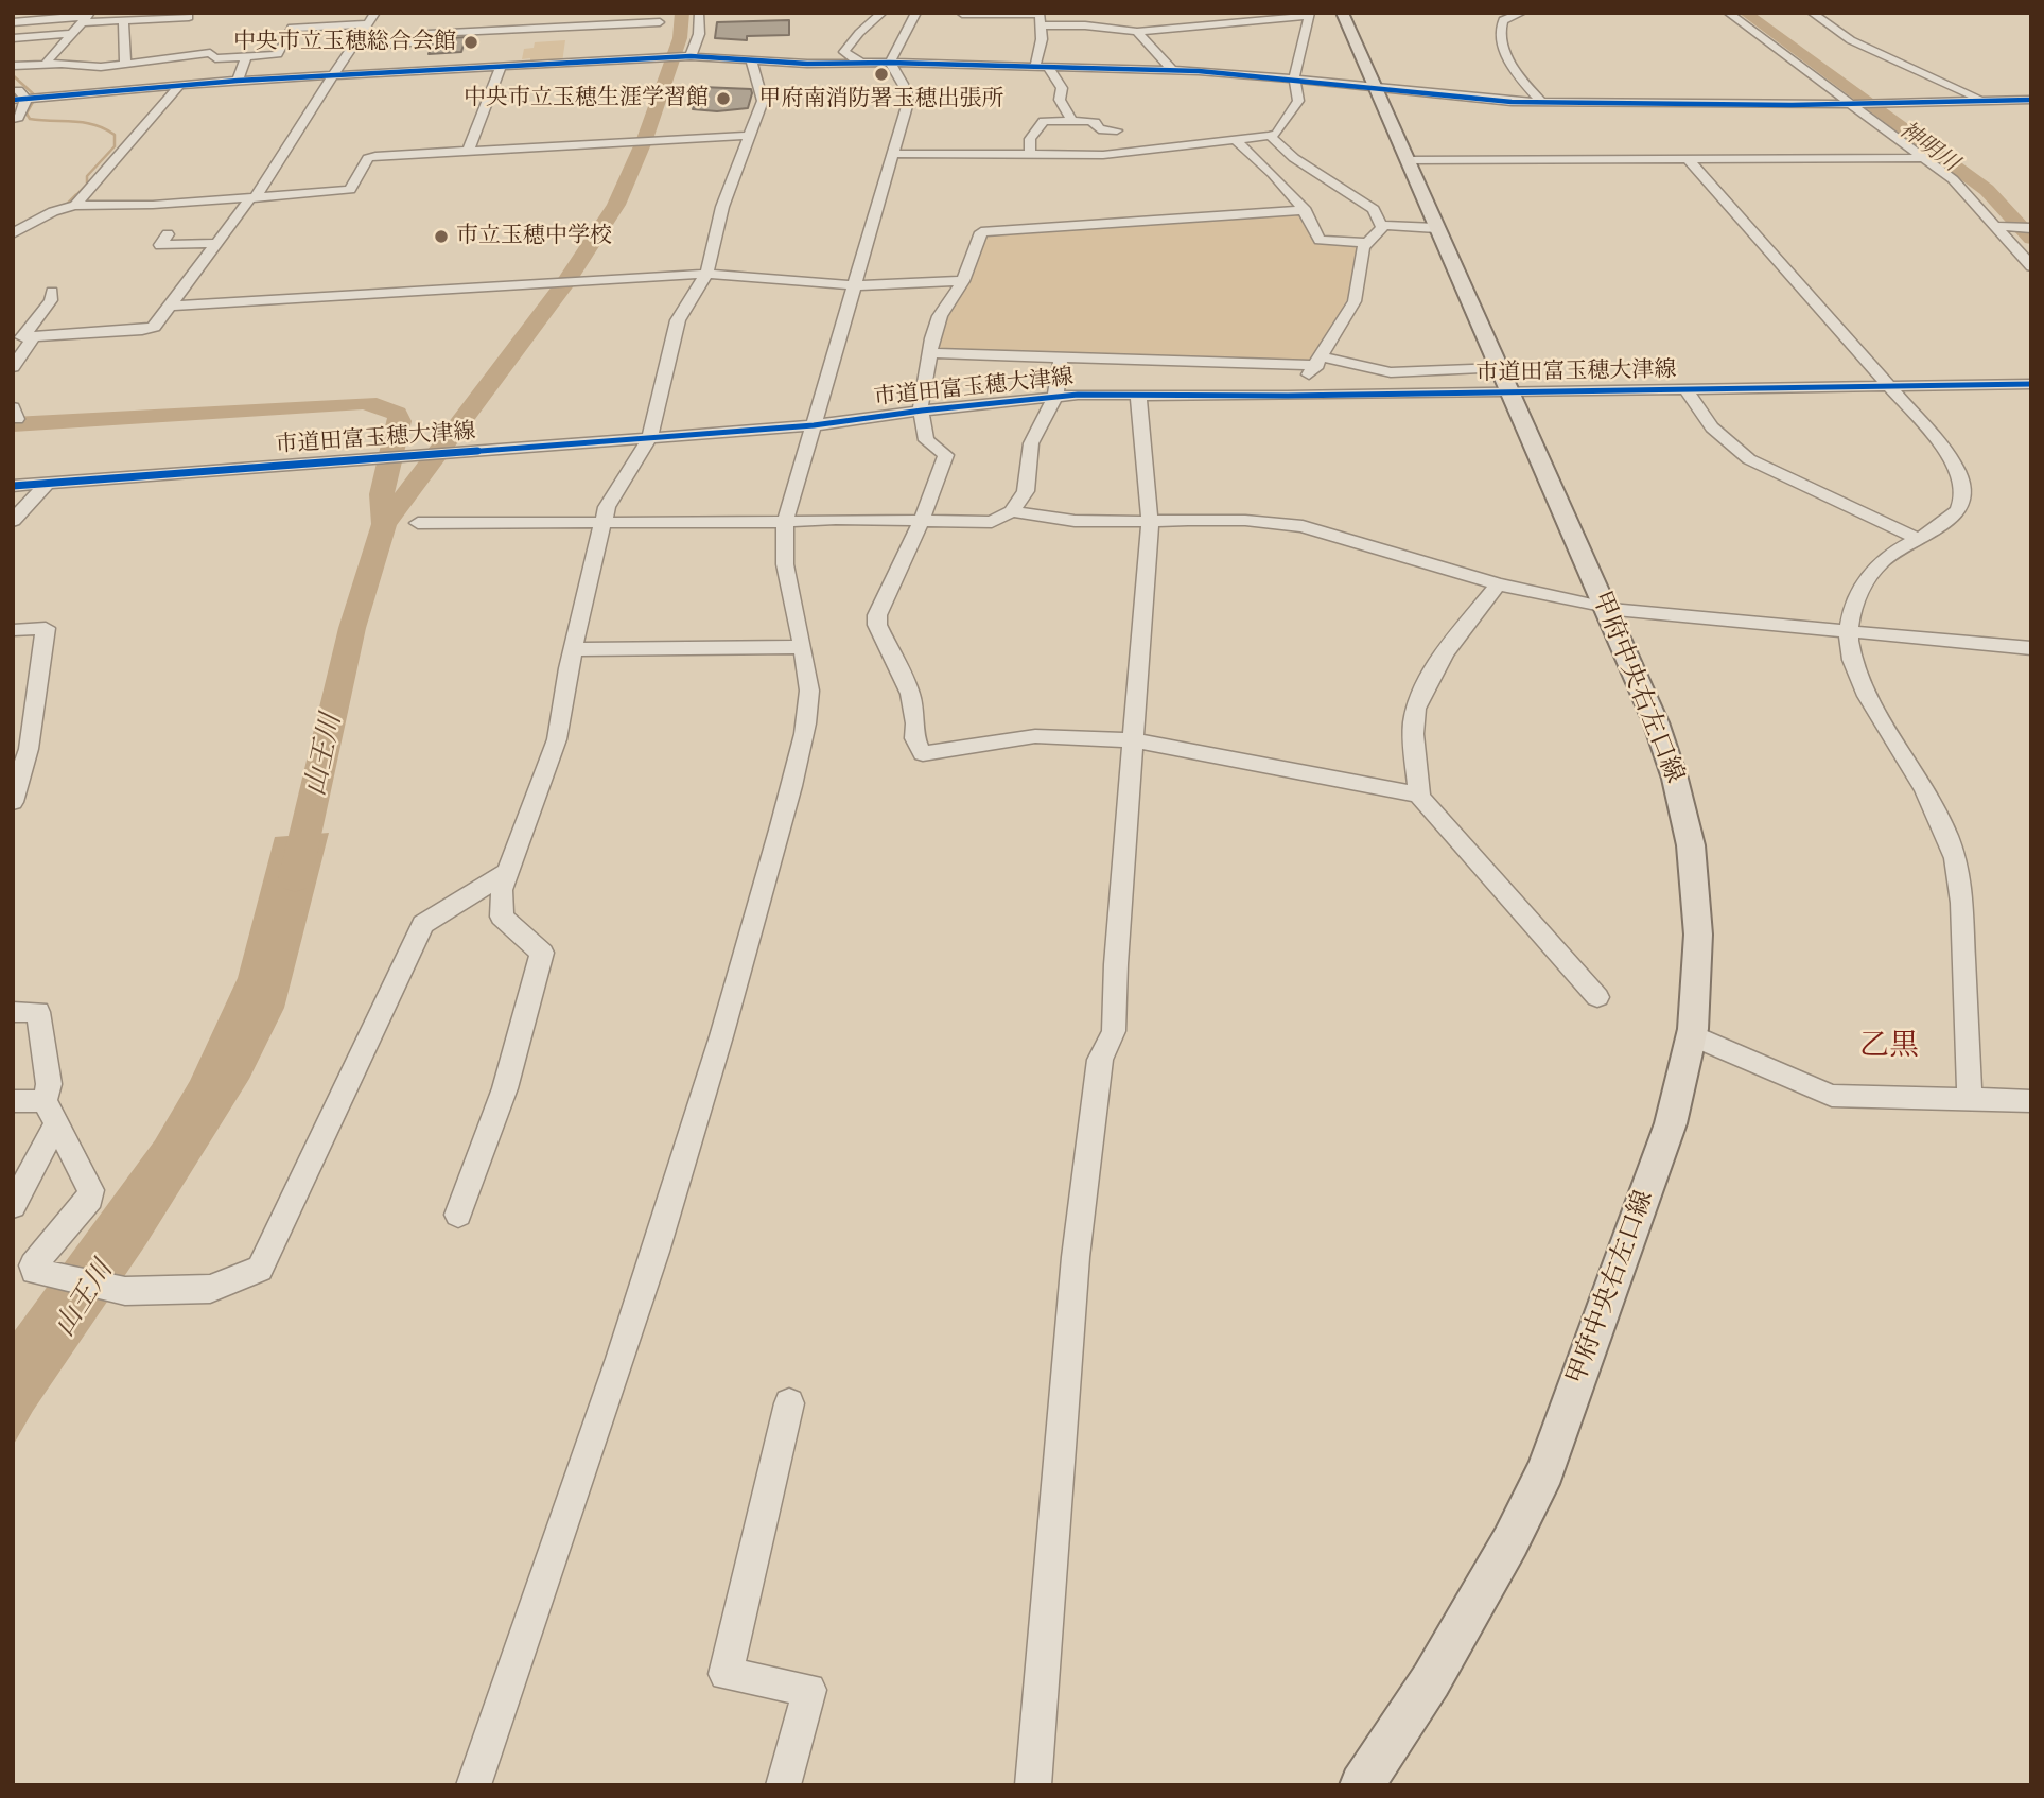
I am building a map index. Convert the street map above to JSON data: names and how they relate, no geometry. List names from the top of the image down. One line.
{"streets":{"main road":["甲府中央右左口線"],"street":["市道田富玉穂大津線"]},"crossings":[["市道田富玉穂大津線","甲府中央右左口線"]],"districts":["乙黒"],"water":["神明川","山王川"],"places":["中央市立玉穂総合会館","甲府南消防署玉穂出張所","中央市立玉穂生涯学習館","市立玉穂中学校"]}
